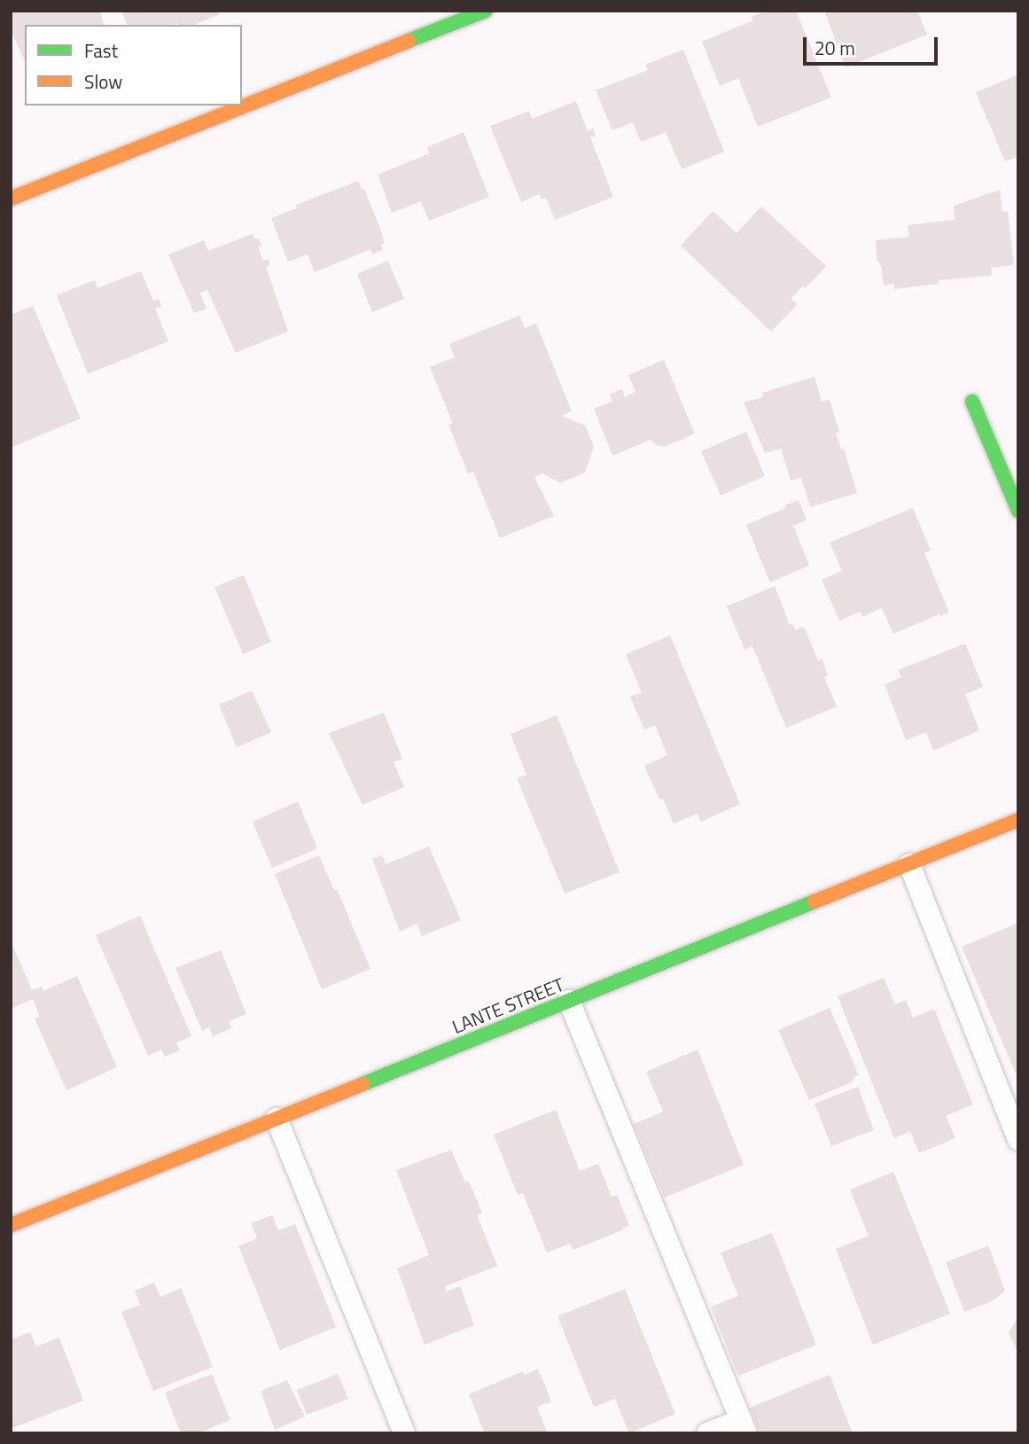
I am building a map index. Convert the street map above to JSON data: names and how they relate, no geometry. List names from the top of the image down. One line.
{"streets":{"street":["LANTE STREET"]},"legend":["Fast","Slow"],"scale_bar":"20 m"}
